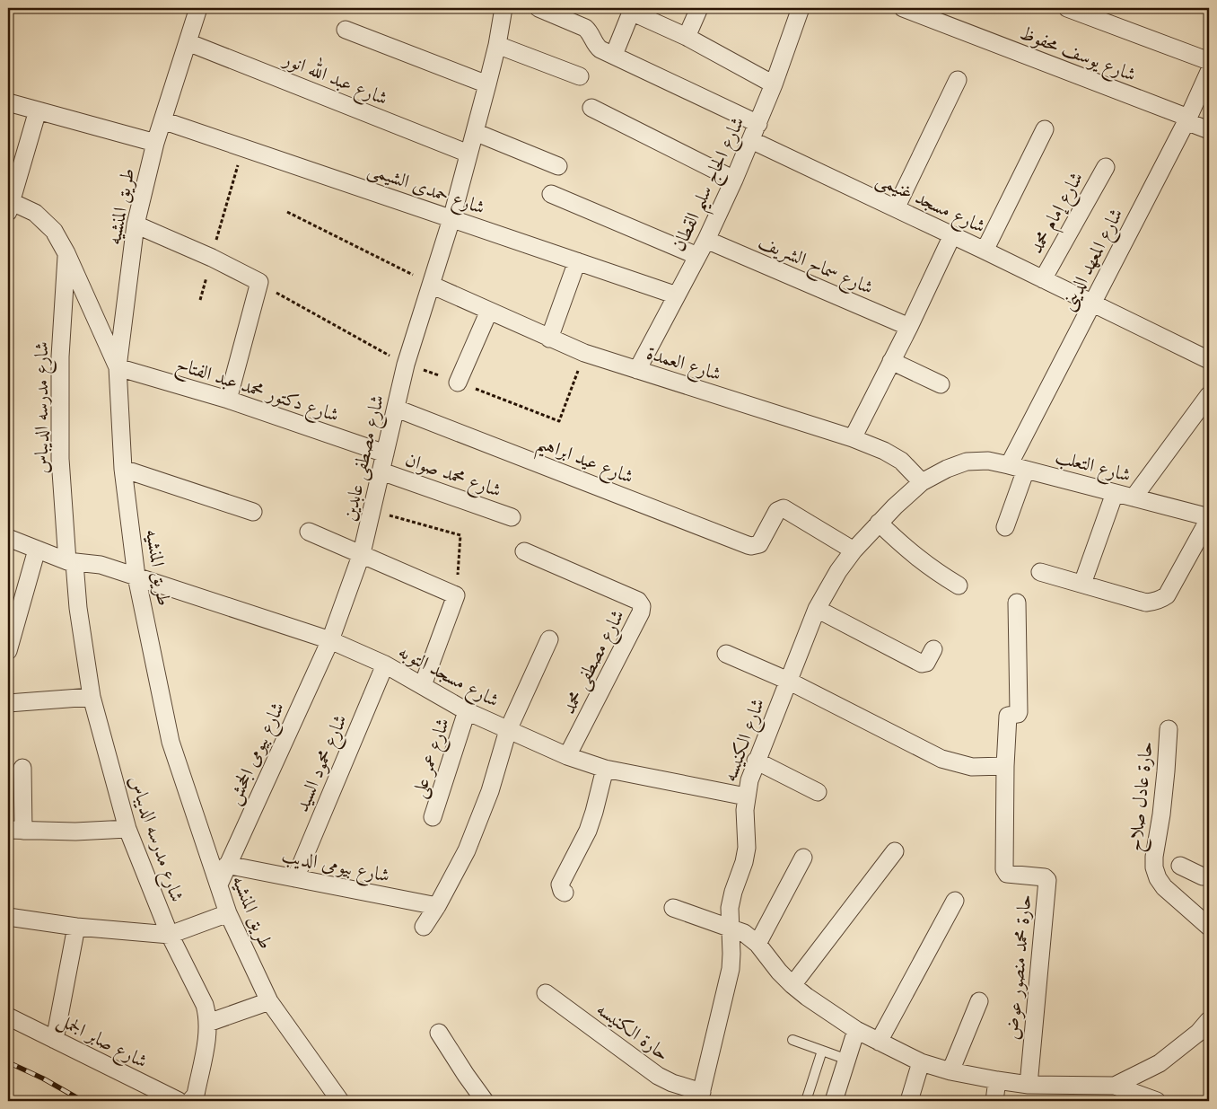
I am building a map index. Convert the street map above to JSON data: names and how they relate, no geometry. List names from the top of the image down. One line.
{"streets":{"street":["شارع يوسف محفوظ","شارع عبد الله انور","شارع الحاج سليم القطان","شارع حمدى الشيمى","شارع مسجد غنيمى","طريق المنشيه","شارع إمام محمد","شارع المعهد الدينى","شارع سماح الشريف","شارع العمدة","شارع دكتور محمد عبد الفتاح","شارع مدرسه الديباس","شارع مصطفى عابدين","شارع عيد ابراهيم","شارع التعلب","شارع محمد صوان","شارع مصطفى محمد","شارع مسجد التوبه","شارع الكنيسه","شارع بيومى الجحش","شارع عمر على","شارع محمود السيد","حارة عادل صلاح","شارع بيومى الديب","حارة محمد منصور عوض","حارة الكنيسه","شارع صابر الجمل"]},"crossings":[["شارع يوسف محفوظ","شارع المعهد الدينى"],["شارع عبد الله انور","طريق المنشيه"],["شارع عبد الله انور","شارع مصطفى عابدين"],["شارع الحاج سليم القطان","شارع حمدى الشيمى"],["شارع الحاج سليم القطان","شارع مسجد غنيمى"],["شارع الحاج سليم القطان","شارع سماح الشريف"],["شارع الحاج سليم القطان","شارع العمدة"],["شارع حمدى الشيمى","طريق المنشيه"],["شارع حمدى الشيمى","شارع مصطفى عابدين"],["شارع مسجد غنيمى","شارع إمام محمد"],["شارع مسجد غنيمى","شارع المعهد الدينى"],["طريق المنشيه","شارع دكتور محمد عبد الفتاح"],["طريق المنشيه","شارع مسجد التوبه"],["طريق المنشيه","شارع بيومى الجحش"],["شارع المعهد الدينى","شارع التعلب"],["شارع العمدة","شارع مصطفى عابدين"],["شارع العمدة","شارع الكنيسه"],["شارع دكتور محمد عبد الفتاح","شارع مصطفى عابدين"],["شارع مدرسه الديباس","شارع مسجد التوبه"],["شارع مصطفى عابدين","شارع عيد ابراهيم"],["شارع مصطفى عابدين","شارع محمد صوان"],["شارع مصطفى عابدين","شارع مسجد التوبه"],["شارع مصطفى عابدين","شارع بيومى الجحش"],["شارع عيد ابراهيم","شارع الكنيسه"],["شارع التعلب","شارع الكنيسه"],["شارع مصطفى محمد","شارع مسجد التوبه"],["شارع مسجد التوبه","شارع الكنيسه"],["شارع مسجد التوبه","شارع بيومى الجحش"],["شارع مسجد التوبه","شارع عمر على"],["شارع مسجد التوبه","شارع محمود السيد"],["شارع الكنيسه","حارة الكنيسه"],["شارع بيومى الجحش","شارع بيومى الديب"],["شارع محمود السيد","شارع بيومى الديب"]]}
